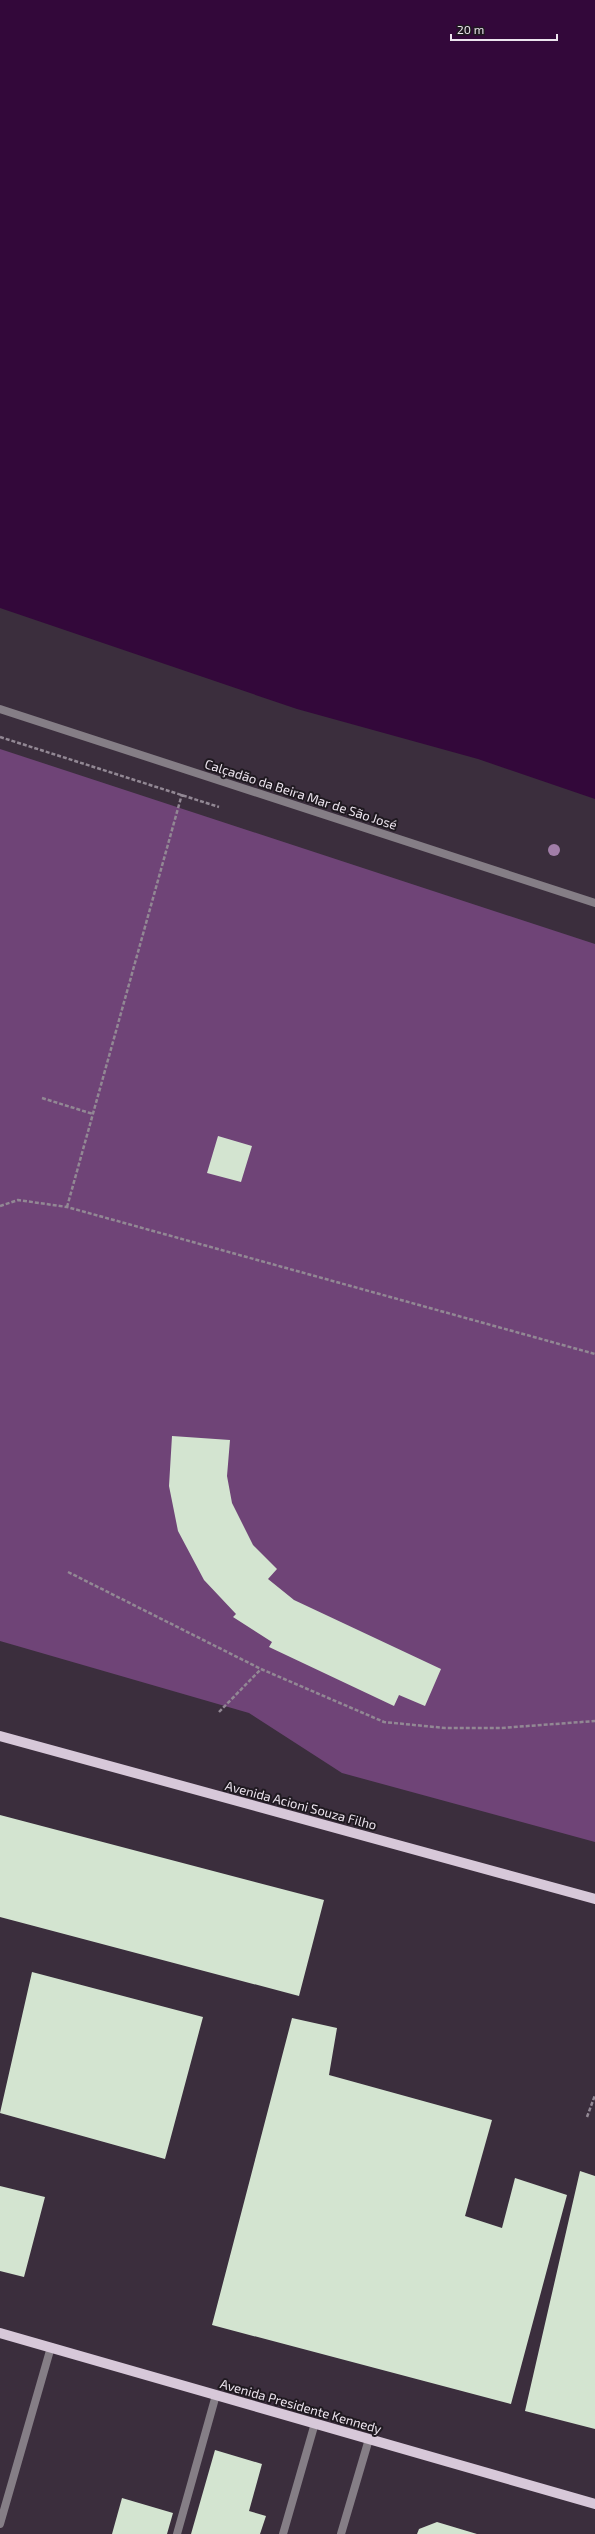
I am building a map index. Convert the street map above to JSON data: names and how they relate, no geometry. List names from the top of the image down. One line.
{"streets":{"main road":["Avenida Acioni Souza Filho","Avenida Presidente Kennedy"],"street":["Calçadão da Beira Mar de São José"]},"scale_bar":"20 m"}
